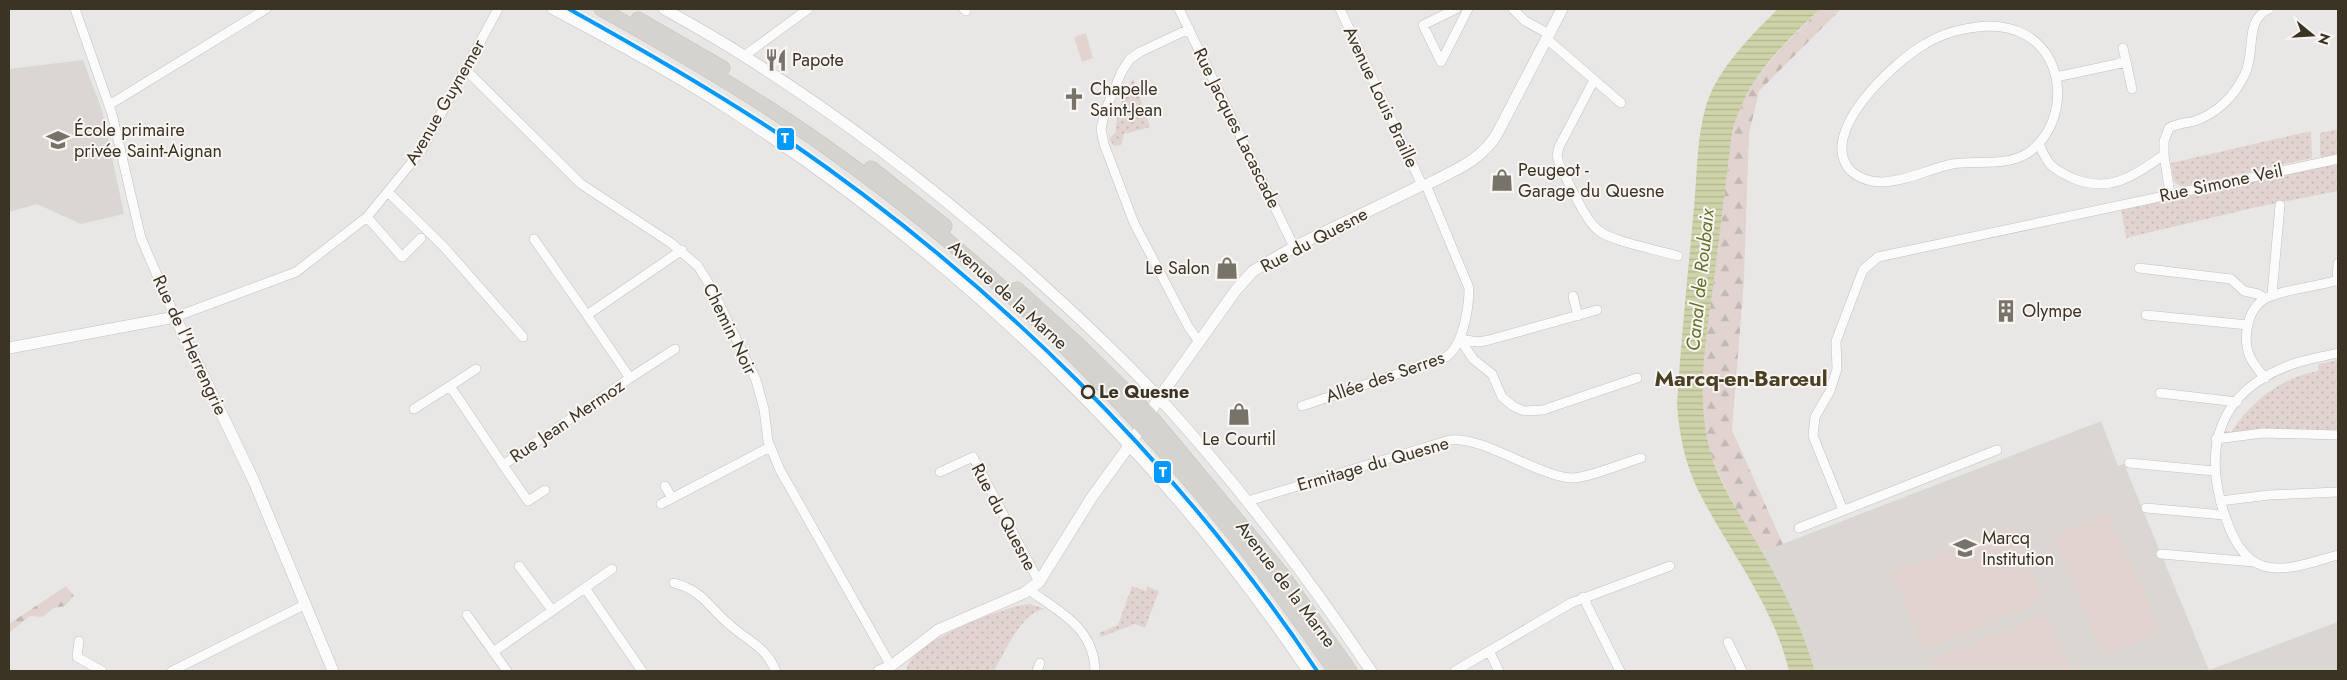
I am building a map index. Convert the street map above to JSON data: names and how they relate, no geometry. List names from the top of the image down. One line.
{"streets":{"main road":["Avenue de la Marne"],"street":["Avenue Louis Braille","Avenue Guynemer","Rue Jacques Lacascade","Rue Simone Veil","Rue du Quesne","Chemin Noir","Rue de l'Herrengrie","Allée des Serres","Rue Jean Mermoz","Ermitage du Quesne"]},"crossings":[["Avenue Louis Braille","Rue du Quesne"],["Avenue Louis Braille","Allée des Serres"],["Avenue Guynemer","Chemin Noir"],["Avenue Guynemer","Rue de l'Herrengrie"],["Rue Jacques Lacascade","Rue du Quesne"],["Rue du Quesne","Avenue de la Marne"],["Rue du Quesne","Chemin Noir"],["Rue du Quesne","Allée des Serres"],["Avenue de la Marne","Ermitage du Quesne"]],"districts":["Marcq-en-Barœul"],"water":["Canal de Roubaix"],"places":{"restaurant":["Papote"],"church":["Chapelle Saint-Jean"],"school or university":["École primaire privée Saint-Aignan","Marcq Institution"],"shop":["Peugeot - Garage du Quesne","Le Salon","Le Courtil"],"building":["Olympe"],"other":["Le Quesne"]},"lines":["transit line T"],"north":"right"}
